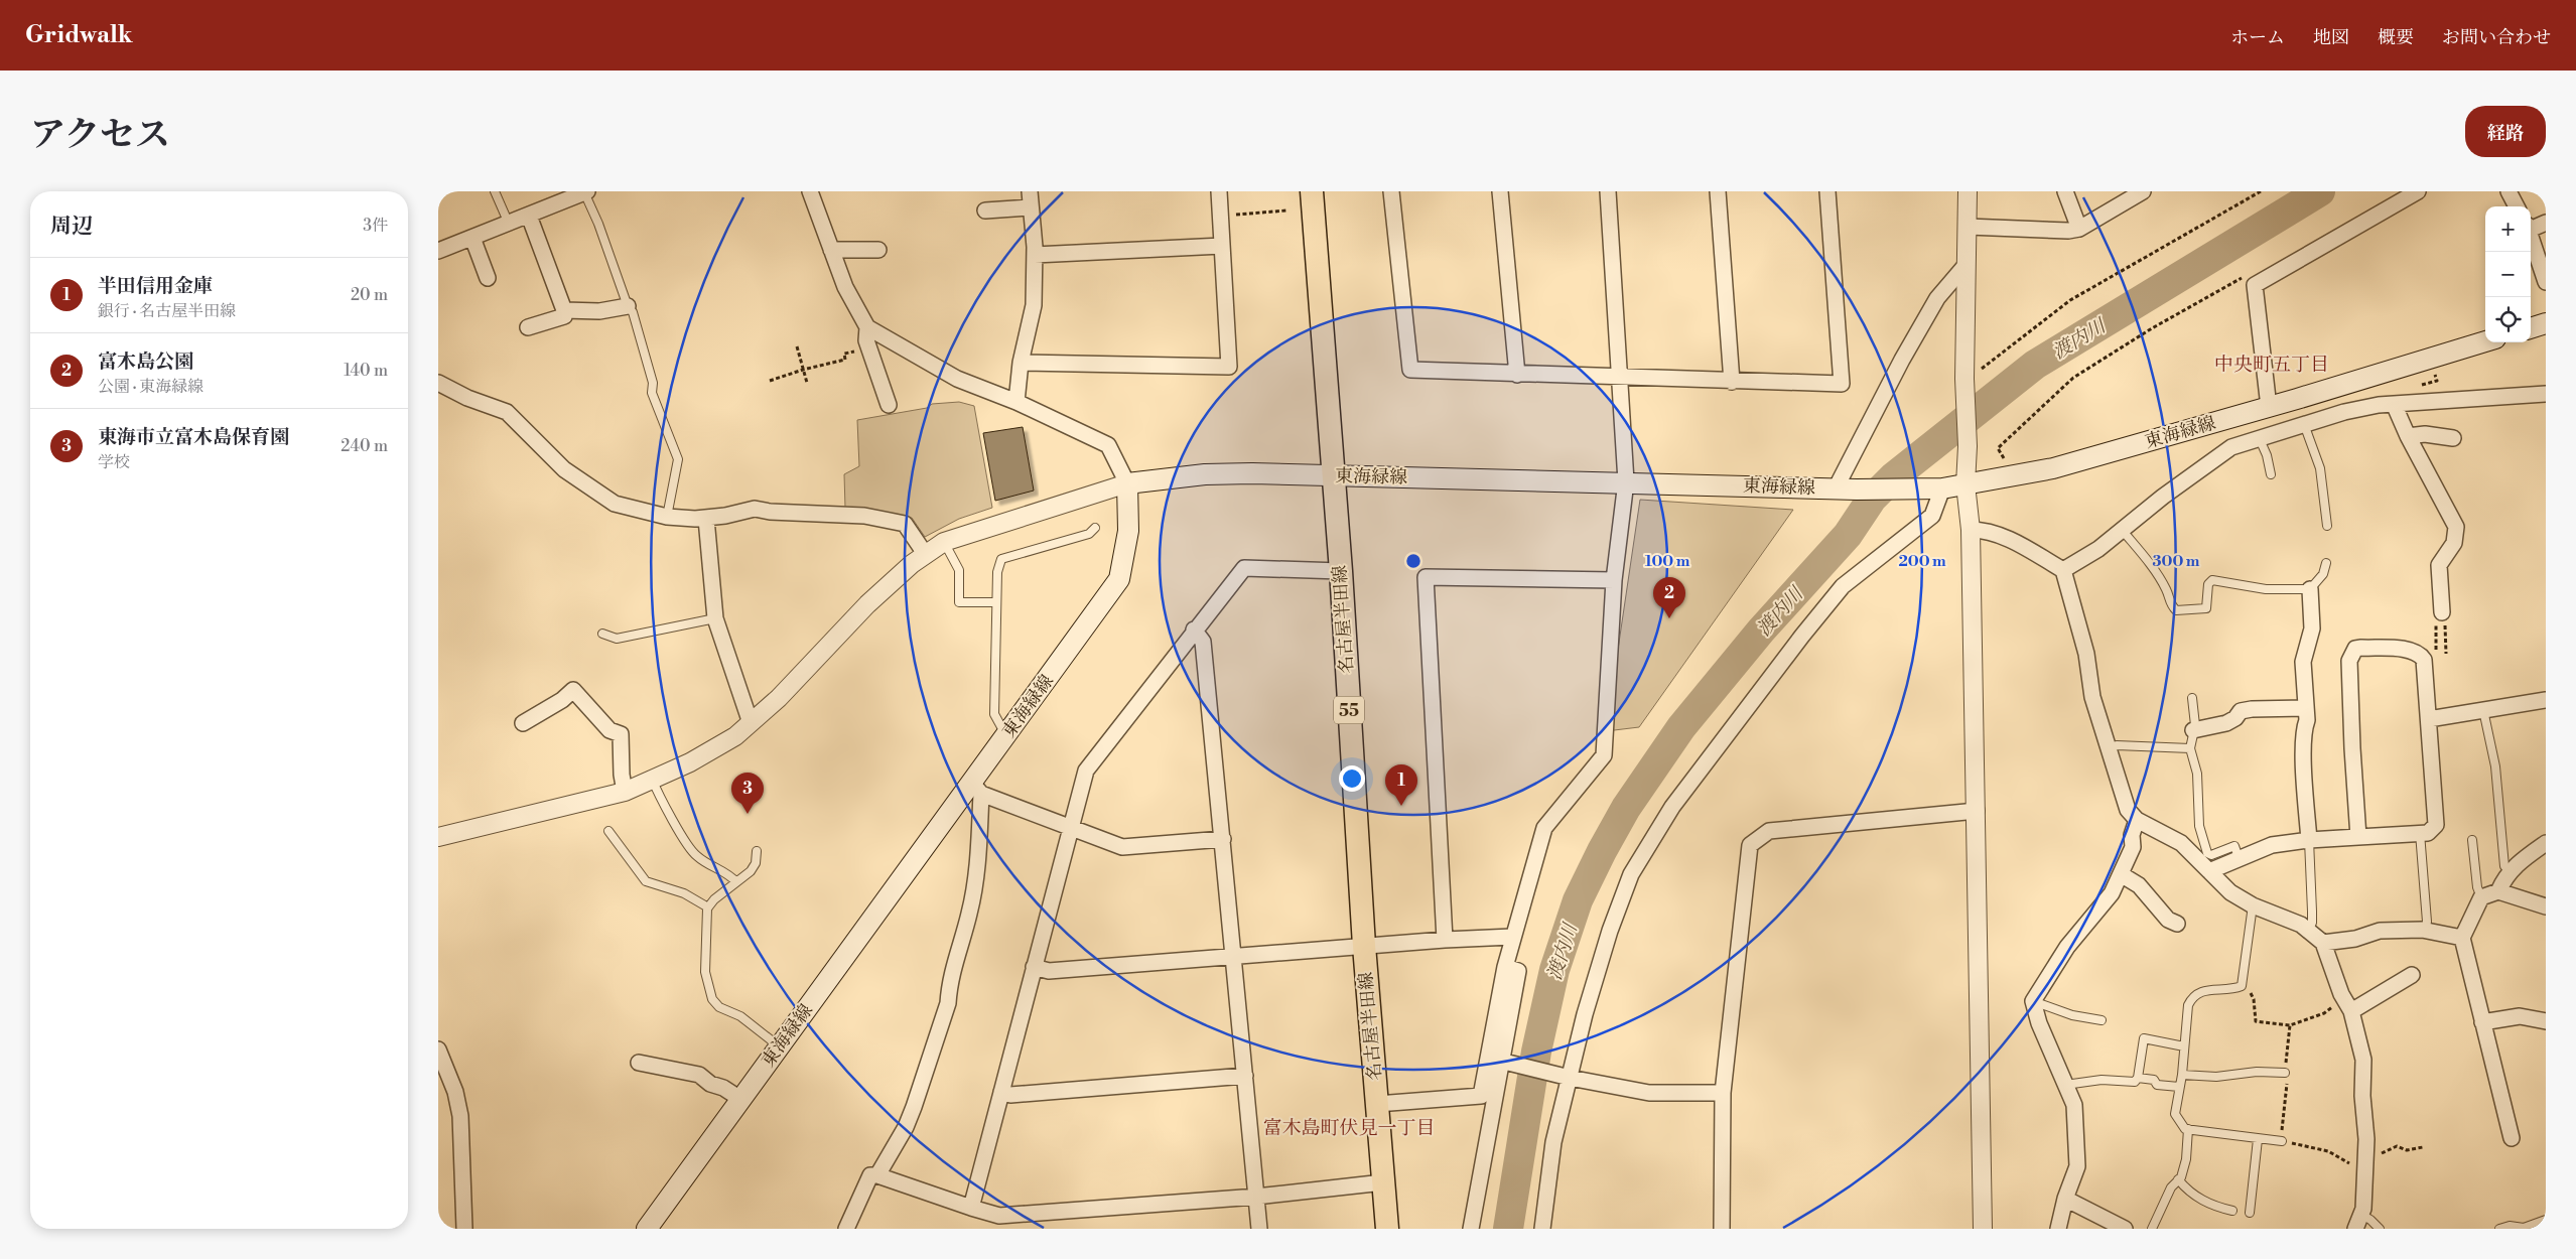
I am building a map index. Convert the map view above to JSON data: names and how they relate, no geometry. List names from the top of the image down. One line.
{"streets":{"main road":["東海緑線","名古屋半田線","55"]},"crossings":[["東海緑線","名古屋半田線"]],"districts":["中央町五丁目","富木島町伏見一丁目"],"water":["渡内川"],"page":{"header":"Gridwalk","nav":["ホーム","地図","概要","お問い合わせ"],"title":"アクセス","buttons":"経路","heading":["周辺","3件"],"map_buttons":["+","−"],"list":[{"mark":"1","name":"半田信用金庫","note":"銀行 · 名古屋半田線","value":"20 m"},{"mark":"2","name":"富木島公園","note":"公園 · 東海緑線","value":"140 m"},{"mark":"3","name":"東海市立富木島保育園","note":"学校","value":"240 m"}],"pins":["2","1","3"]},"rings":["100 m","200 m","300 m"]}
